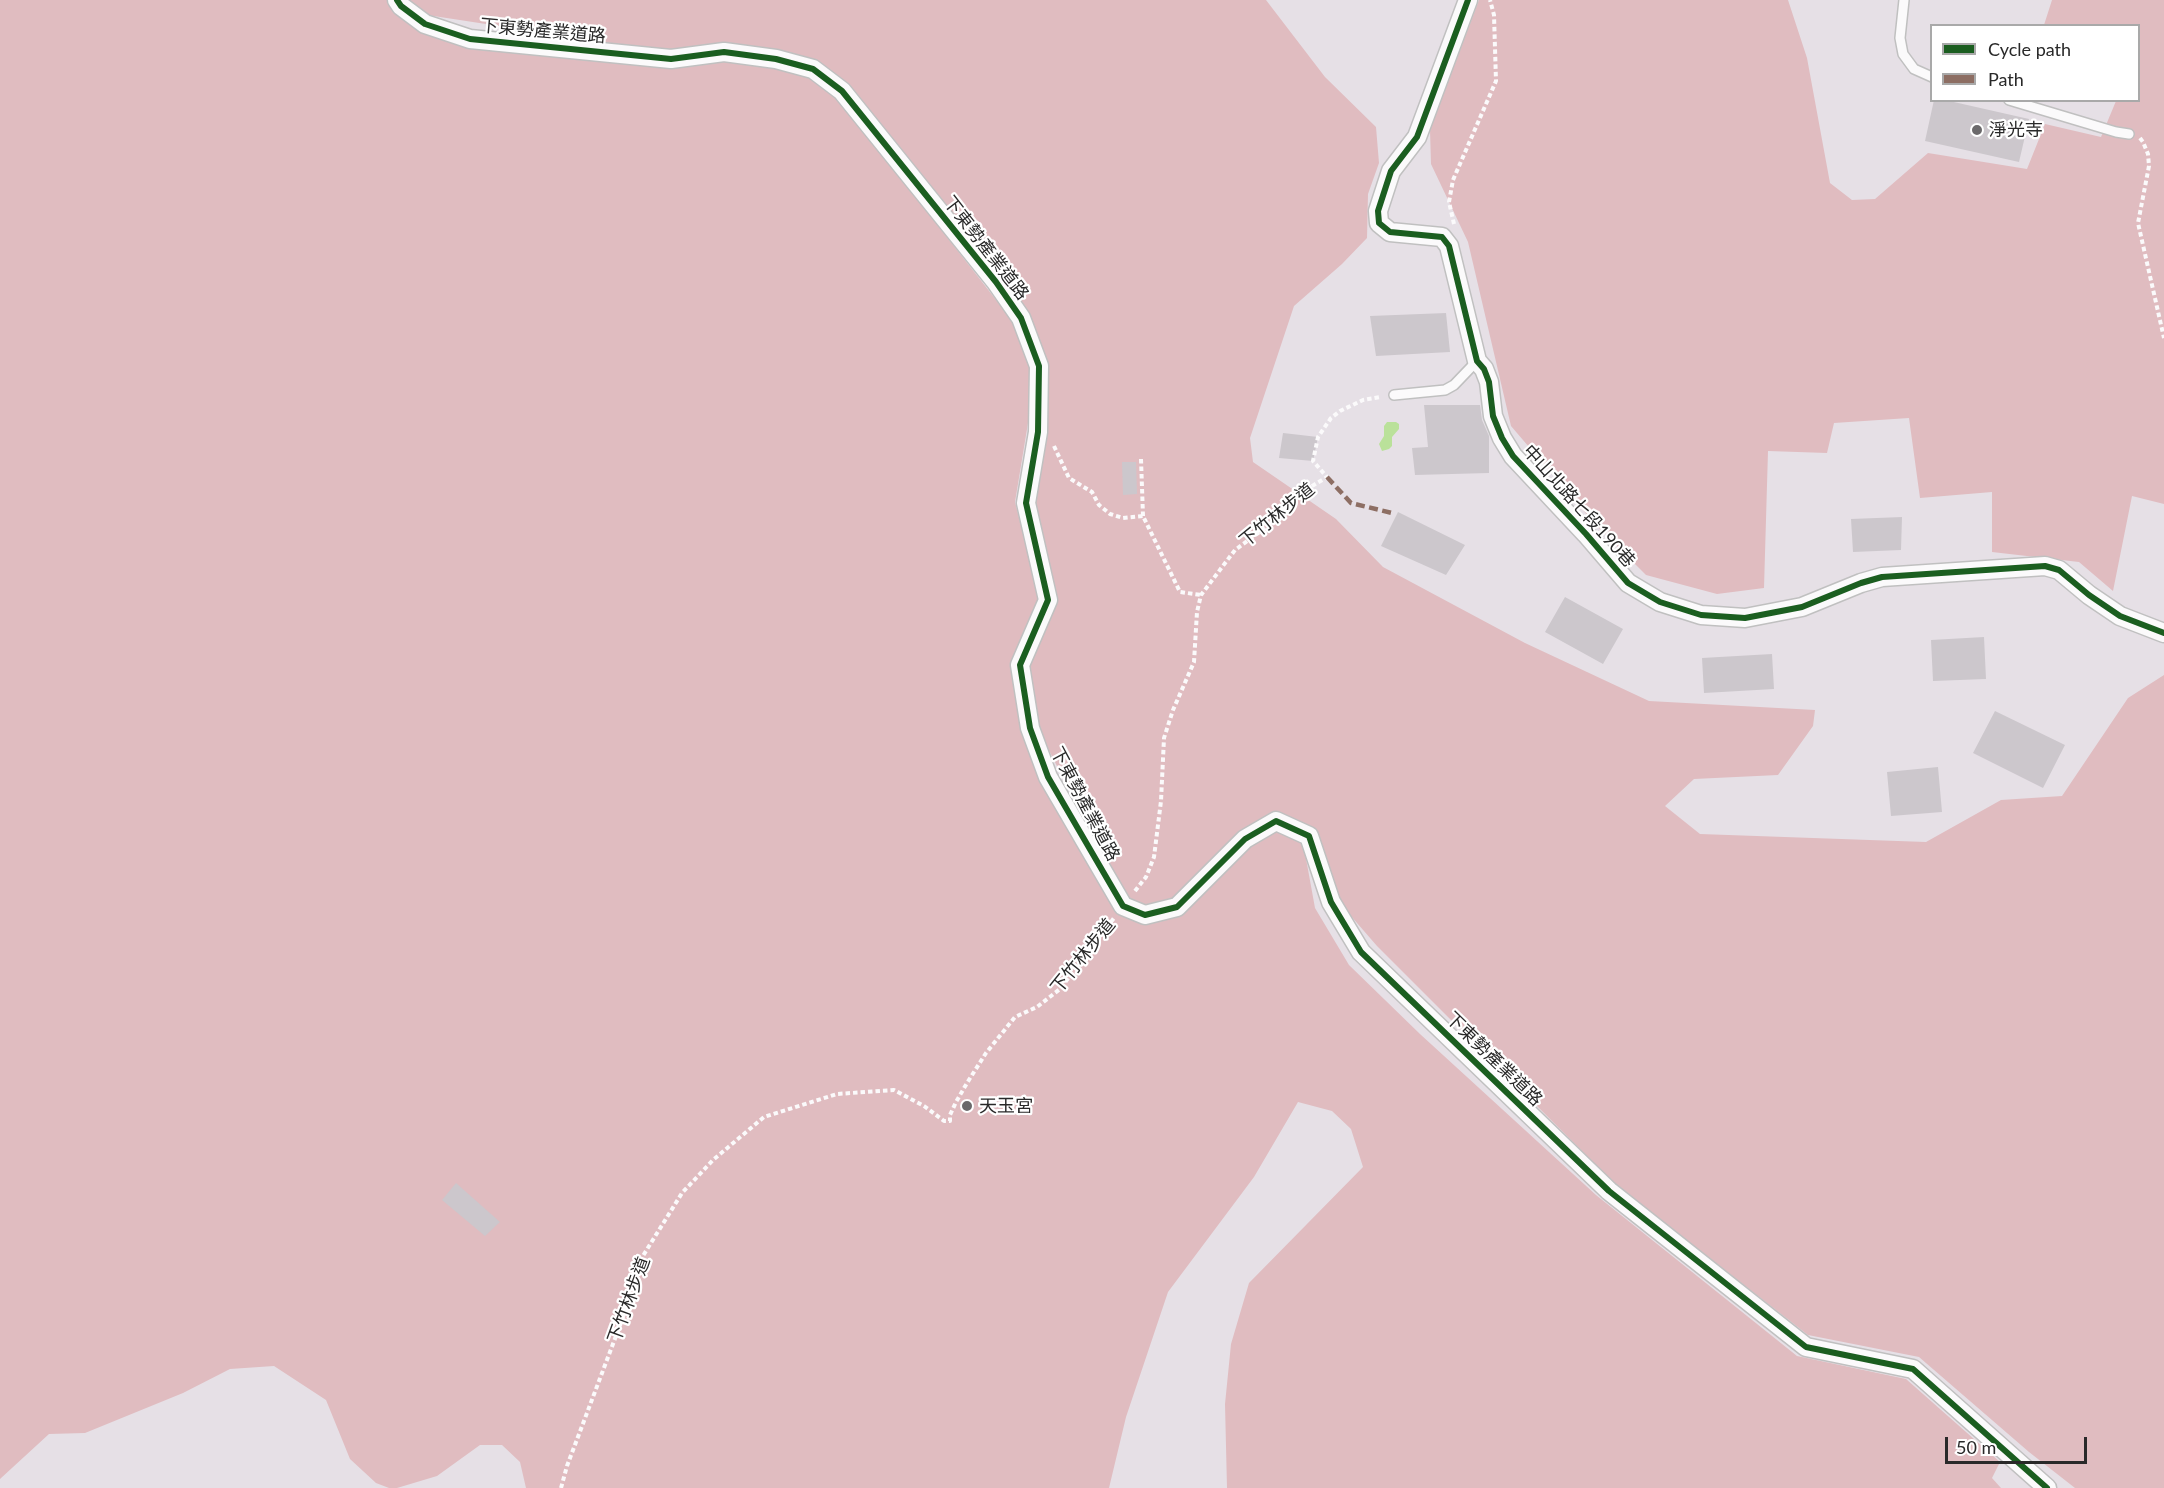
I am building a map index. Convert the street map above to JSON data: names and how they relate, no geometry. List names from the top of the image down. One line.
{"streets":{"street":["下東勢產業道路","中山北路七段190巷"],"path":["下竹林步道"]},"crossings":[["下東勢產業道路","下竹林步道"]],"places":["淨光寺","天玉宮"],"legend":["Cycle path","Path"],"scale_bar":"50 m"}
